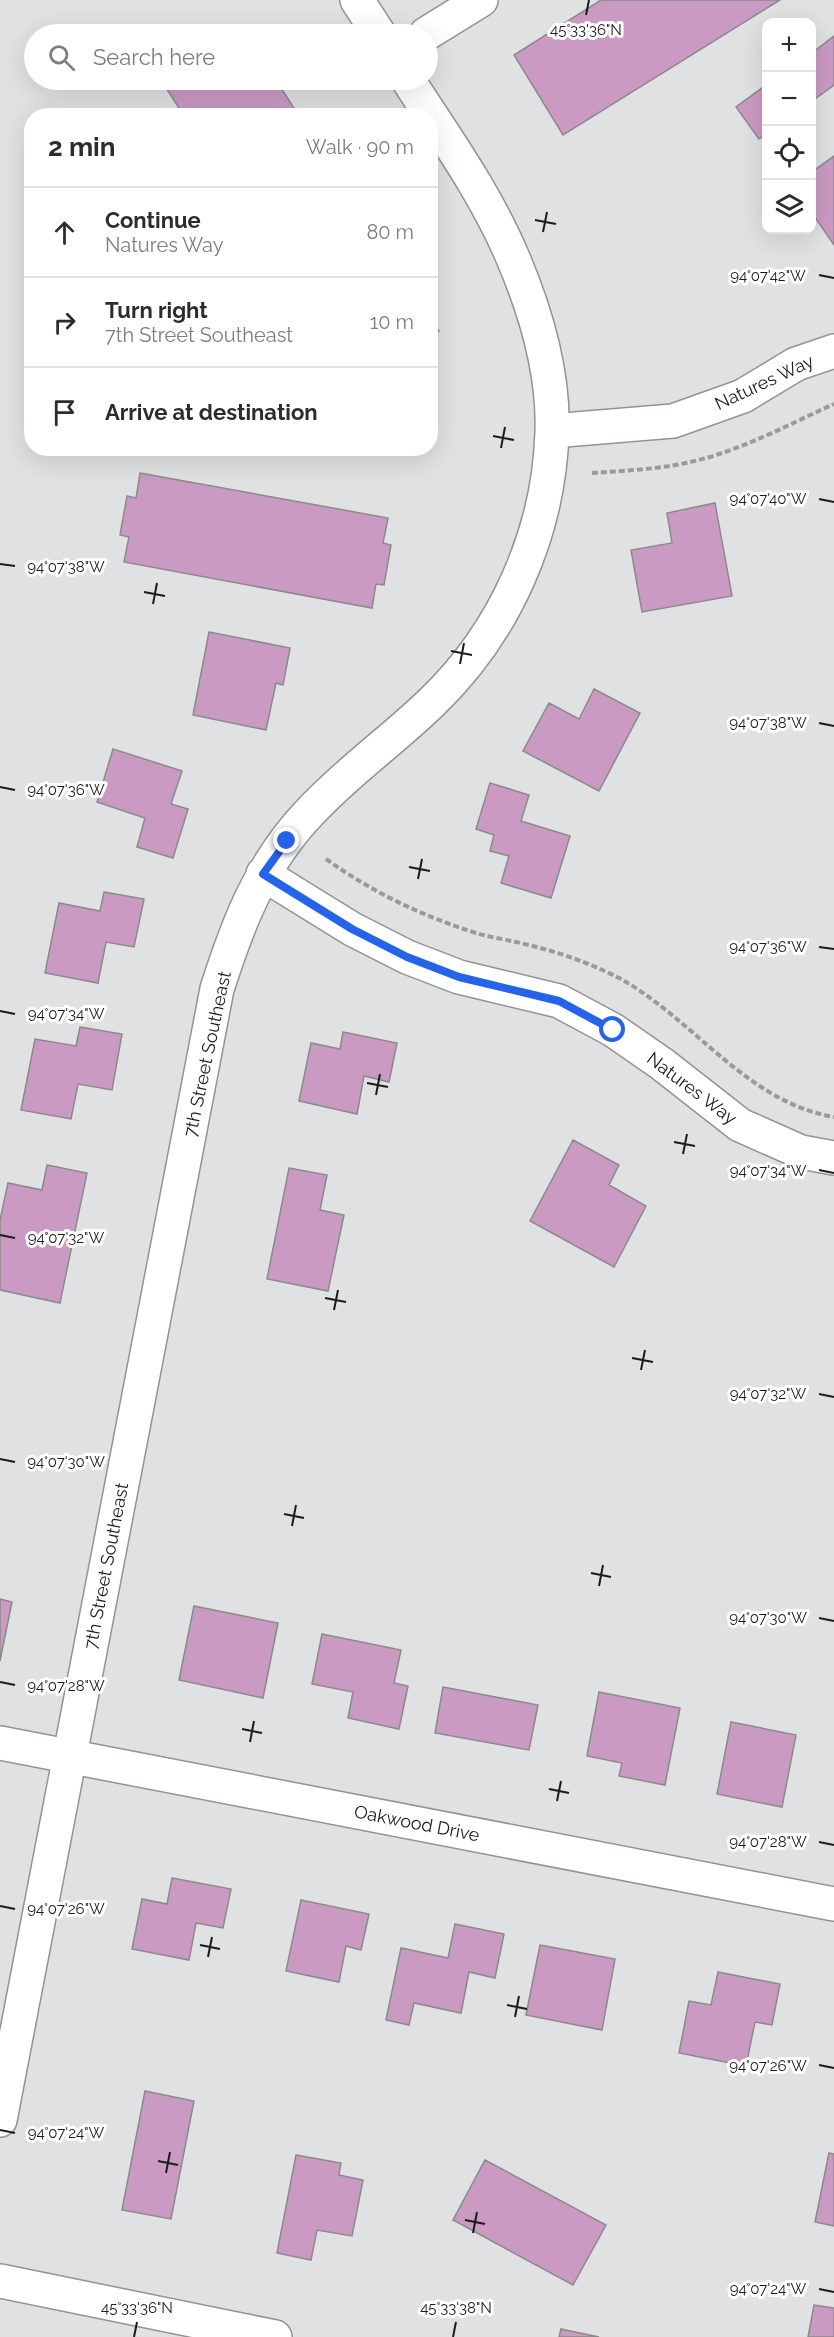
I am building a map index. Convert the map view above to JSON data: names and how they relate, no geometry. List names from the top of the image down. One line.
{"streets":{"street":["Natures Way","7th Street Southeast","Oakwood Drive"]},"crossings":[["Natures Way","7th Street Southeast"],["7th Street Southeast","Oakwood Drive"]],"page":{"map_buttons":["+","−"],"search":"Search here","heading":["2 min","Walk · 90 m"],"list":[["Continue","Natures Way","80 m"],["Turn right","7th Street Southeast","10 m"],"Arrive at destination"]},"coordinates":["45°33'36\"N","94°07'42\"W","94°07'40\"W","94°07'38\"W","94°07'36\"W","94°07'34\"W","94°07'32\"W","94°07'30\"W","94°07'28\"W","94°07'26\"W","94°07'24\"W","45°33'38\"N"]}
